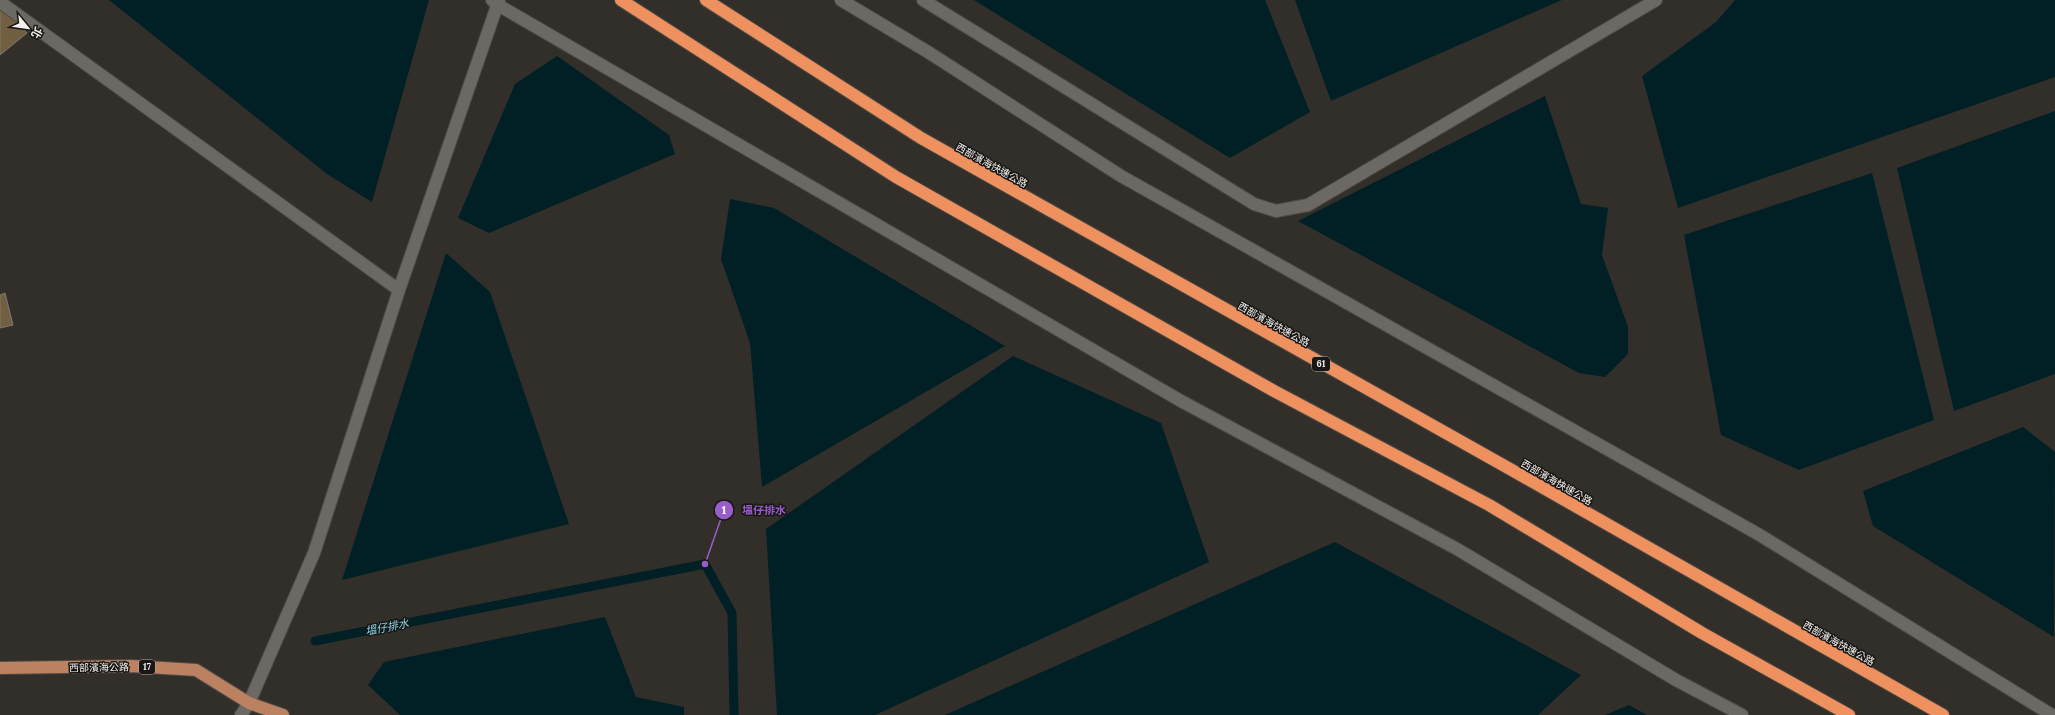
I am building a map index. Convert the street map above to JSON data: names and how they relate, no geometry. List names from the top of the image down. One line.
{"streets":{"highway":["西部濱海快速公路","61"],"main road":["西部濱海公路","17"]},"water":["塭仔排水"],"places":["塭仔排水"],"north":"bottom right"}
